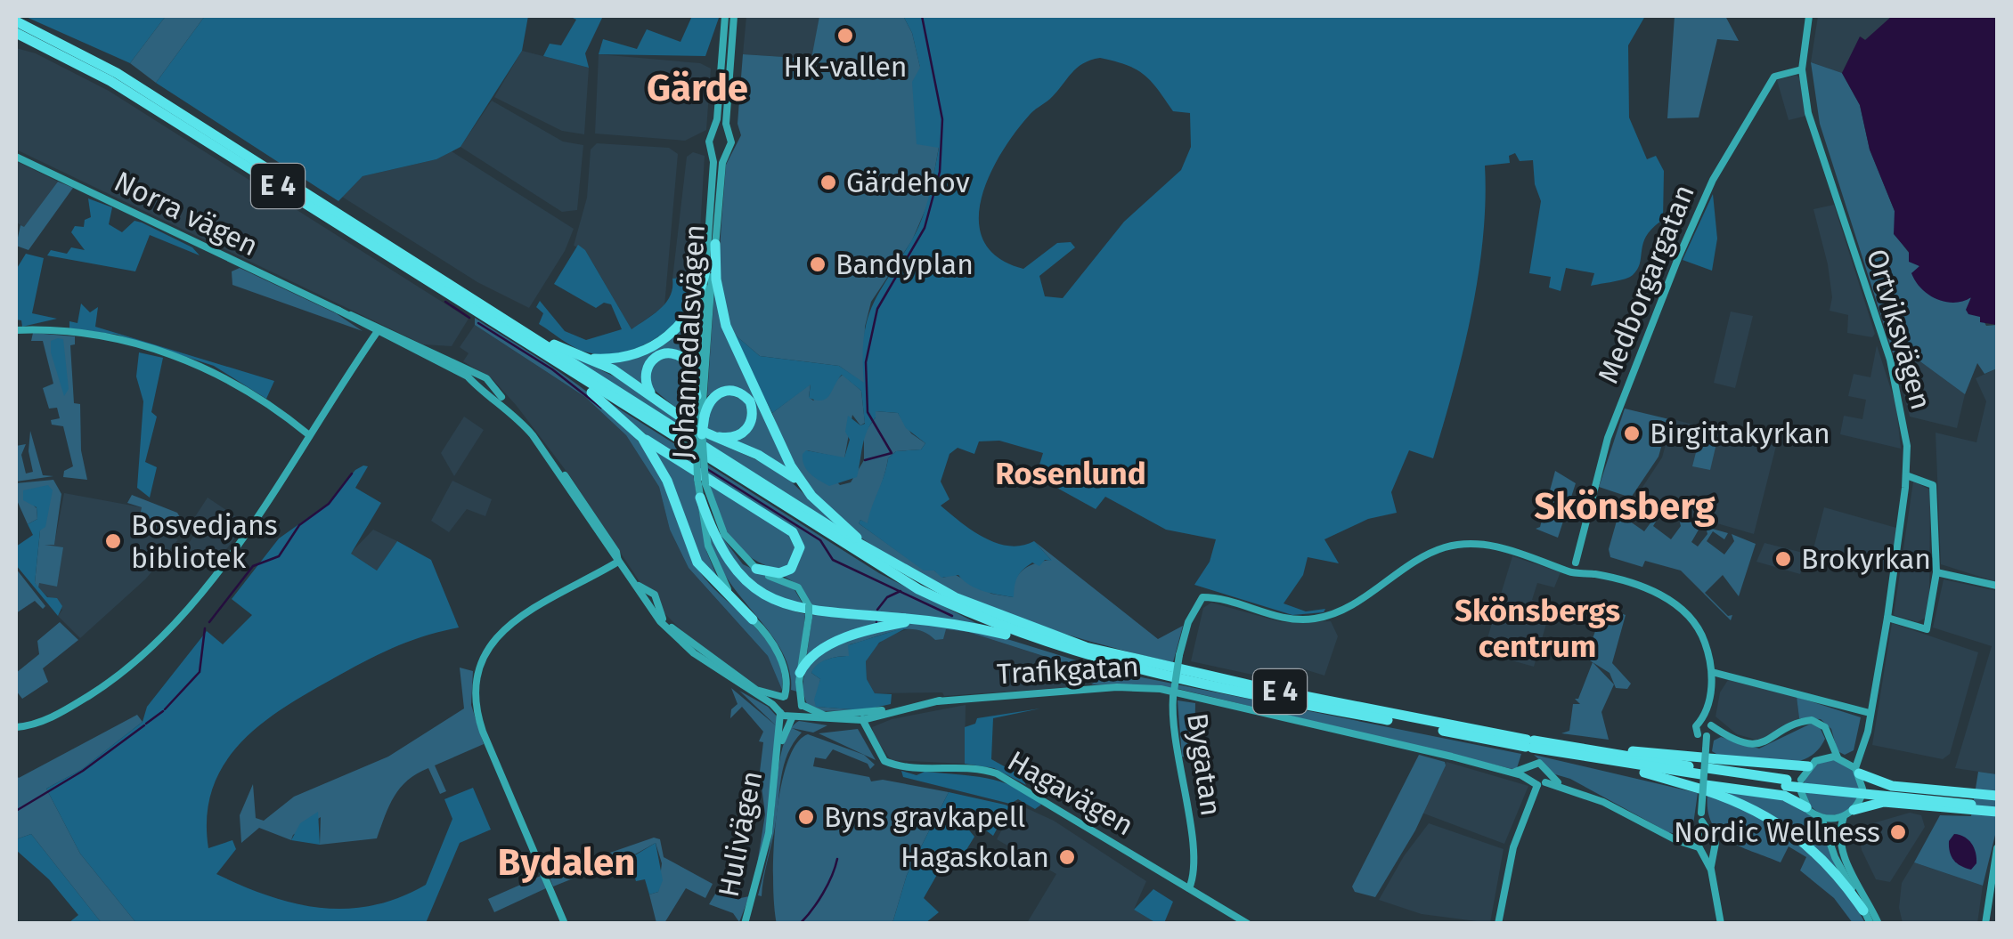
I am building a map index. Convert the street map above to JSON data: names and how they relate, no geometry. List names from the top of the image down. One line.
{"streets":{"highway":["E 4"],"main road":["Norra vägen","Medborgargatan","Ortviksvägen","Johannedalsvägen","Trafikgatan","Bygatan","Hagavägen","Hulivägen"]},"crossings":[["E 4","Johannedalsvägen"],["Medborgargatan","Ortviksvägen"],["Medborgargatan","Bygatan"],["Johannedalsvägen","Trafikgatan"],["Johannedalsvägen","Hulivägen"],["Trafikgatan","Hagavägen"],["Trafikgatan","Hulivägen"],["Bygatan","Hagavägen"]],"districts":["Gärde","Rosenlund","Skönsberg","Skönsbergs centrum","Bydalen"],"places":["HK-vallen","Gärdehov","Bandyplan","Birgittakyrkan","Bosvedjans bibliotek","Brokyrkan","Byns gravkapell","Nordic Wellness","Hagaskolan"]}
